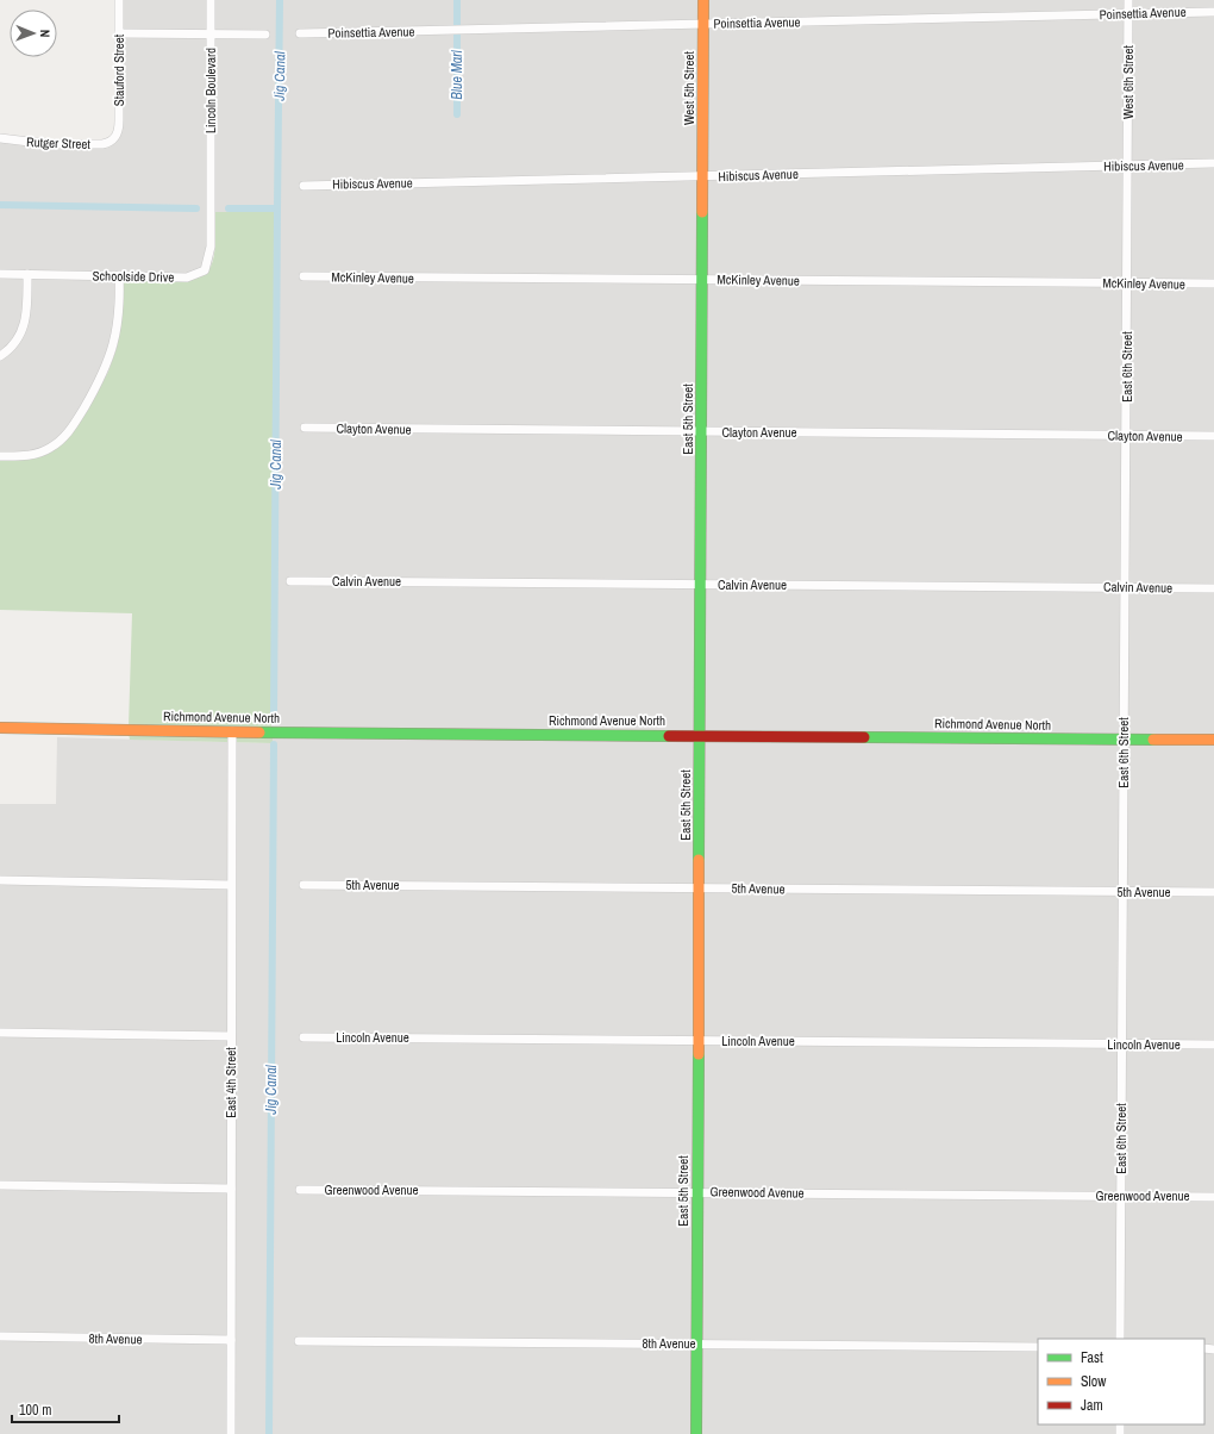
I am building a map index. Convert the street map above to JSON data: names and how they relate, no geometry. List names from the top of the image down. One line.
{"streets":{"street":["Poinsettia Avenue","Stauford Street","West 6th Street","West 5th Street","Lincoln Boulevard","Rutger Street","Hibiscus Avenue","Schoolside Drive","McKinley Avenue","East 6th Street","East 5th Street","Clayton Avenue","Calvin Avenue","Richmond Avenue North","5th Avenue","Lincoln Avenue","East 4th Street","Greenwood Avenue","8th Avenue"]},"crossings":[["Poinsettia Avenue","West 6th Street"],["Poinsettia Avenue","West 5th Street"],["Stauford Street","Rutger Street"],["West 6th Street","Hibiscus Avenue"],["West 6th Street","East 6th Street"],["West 5th Street","Hibiscus Avenue"],["West 5th Street","East 5th Street"],["Lincoln Boulevard","Schoolside Drive"],["Hibiscus Avenue","East 6th Street"],["Hibiscus Avenue","East 5th Street"],["McKinley Avenue","East 6th Street"],["McKinley Avenue","East 5th Street"],["East 6th Street","Clayton Avenue"],["East 6th Street","Calvin Avenue"],["East 6th Street","Richmond Avenue North"],["East 6th Street","5th Avenue"],["East 6th Street","Lincoln Avenue"],["East 6th Street","Greenwood Avenue"],["East 5th Street","Clayton Avenue"],["East 5th Street","Calvin Avenue"],["East 5th Street","Richmond Avenue North"],["East 5th Street","5th Avenue"],["East 5th Street","Lincoln Avenue"],["East 5th Street","Greenwood Avenue"],["East 5th Street","8th Avenue"],["Richmond Avenue North","East 4th Street"],["East 4th Street","8th Avenue"]],"water":["Blue Marl","Jig Canal"],"legend":["Fast","Slow","Jam"],"scale_bar":"100 m","north":"right"}
